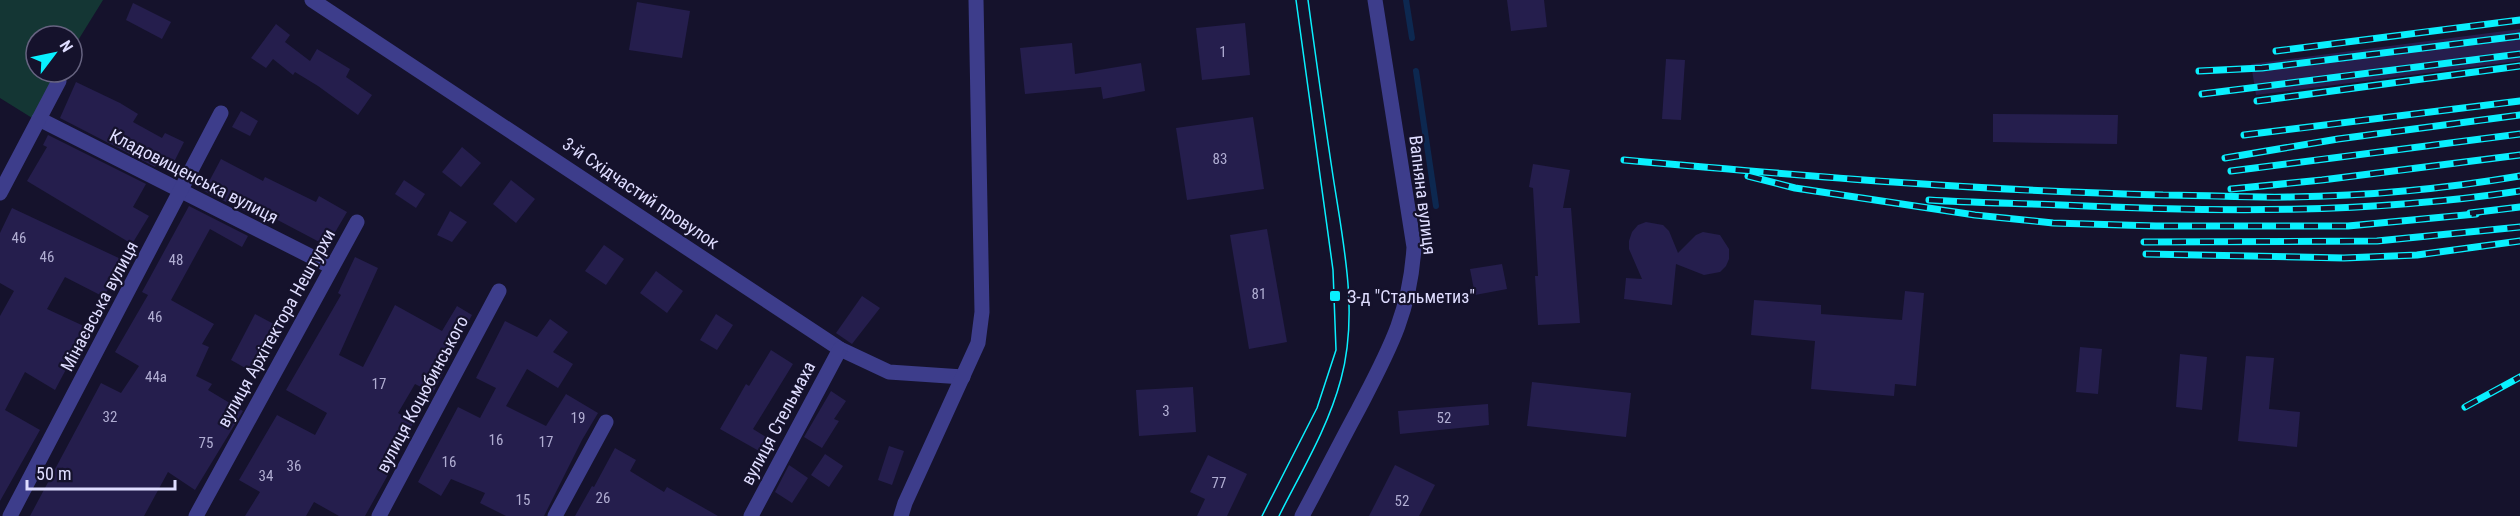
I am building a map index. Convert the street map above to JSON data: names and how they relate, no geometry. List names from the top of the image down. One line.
{"streets":{"street":["Кладовищенська вулиця","3-й Східчастий провулок","Вапняна вулиця","Мінаєвська вулиця","вулиця Архітектора Нештурхи","вулиця Коцюбинського","вулиця Стельмаха"]},"crossings":[["Кладовищенська вулиця","Мінаєвська вулиця"],["Кладовищенська вулиця","вулиця Архітектора Нештурхи"],["3-й Східчастий провулок","вулиця Стельмаха"]],"places":{"transit":["З-д \"Стальметиз\""]},"house_numbers":["1","83","46","46","48","81","46","44а","17","3","32","19","52","16","17","75","16","36","34","77","26","15","52"],"scale_bar":"50 m","north":"top right"}
